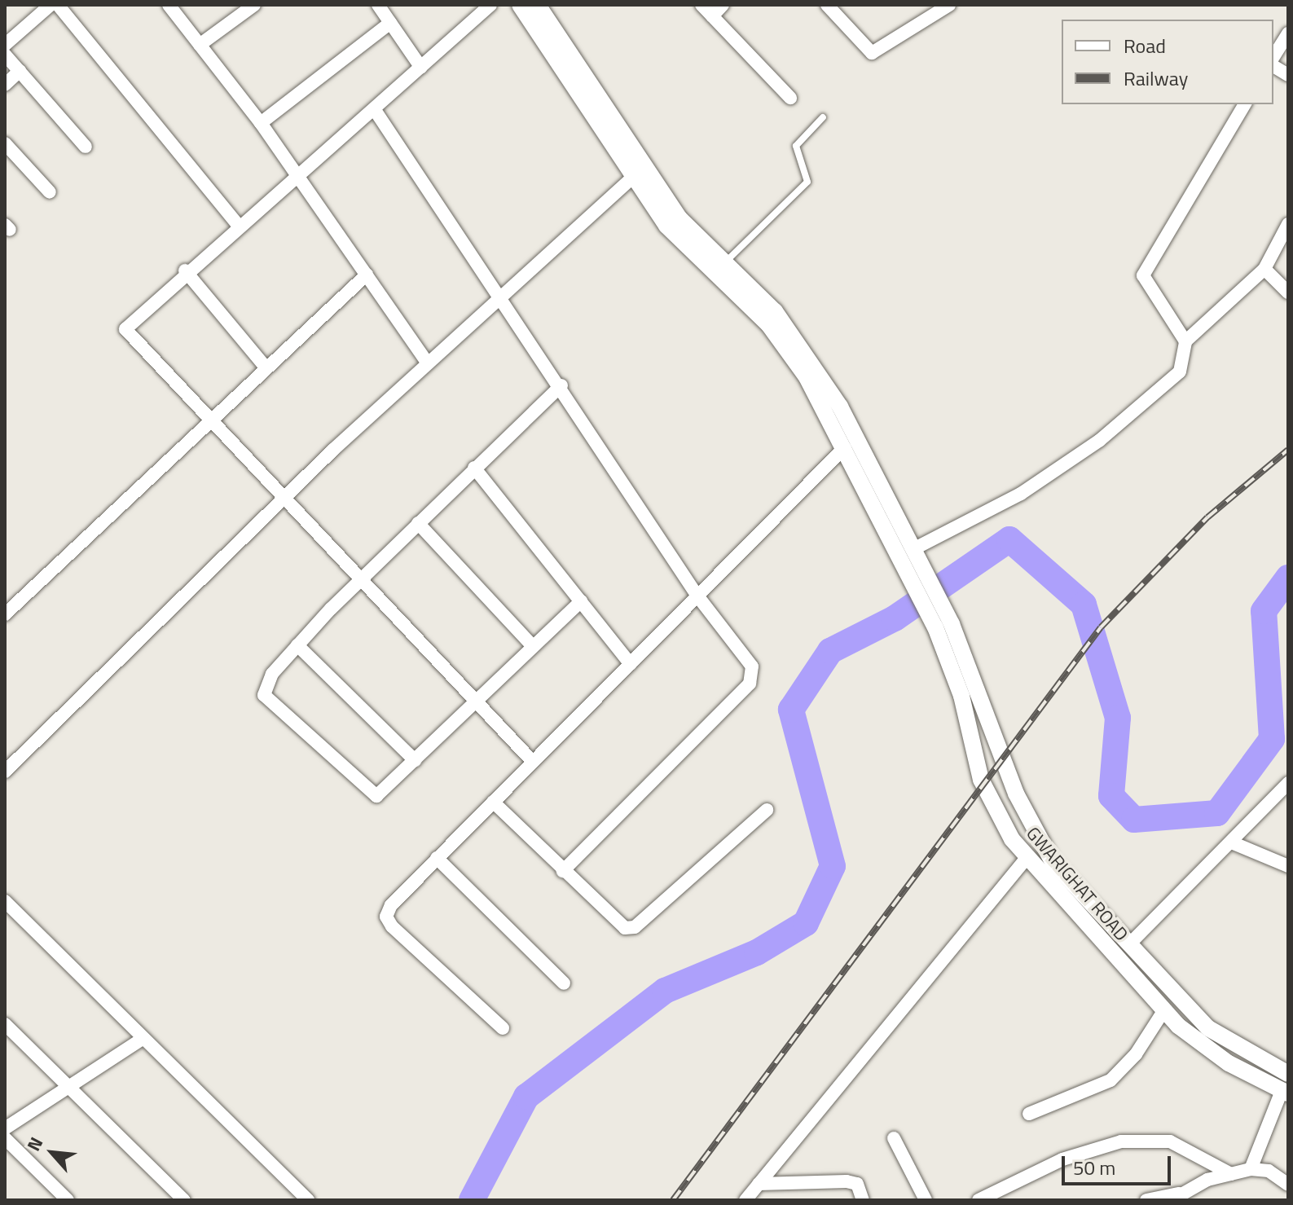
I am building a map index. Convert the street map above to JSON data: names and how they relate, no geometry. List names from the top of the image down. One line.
{"streets":{"street":["GWARIGHAT ROAD"]},"legend":["Road","Railway"],"scale_bar":"50 m","north":"top left"}
